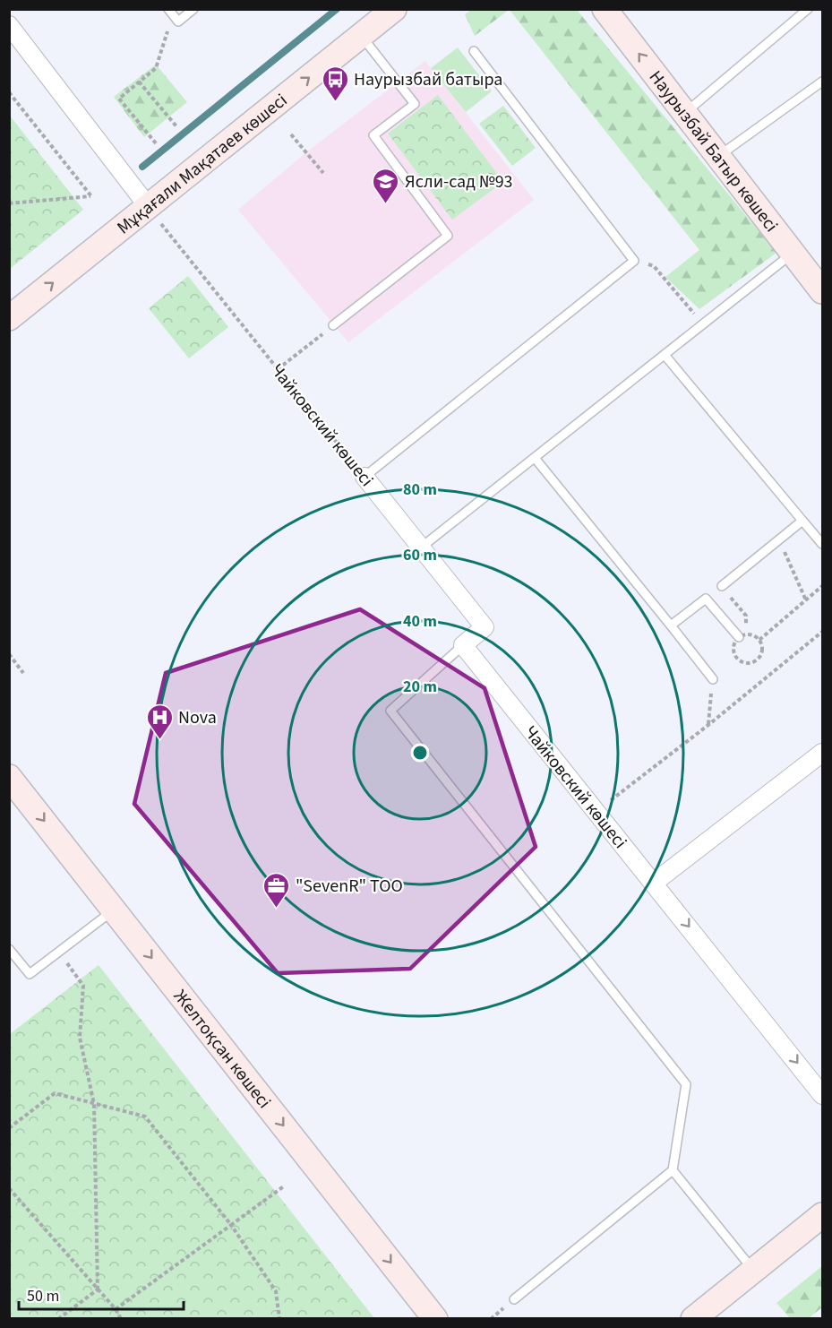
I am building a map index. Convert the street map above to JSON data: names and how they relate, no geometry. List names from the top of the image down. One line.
{"streets":{"main road":["Наурызбай Батыр көшесі","Мұқағали Мақатаев көшесі","Желтоқсан көшесі"],"street":["Чайковский көшесі"]},"crossings":[["Мұқағали Мақатаев көшесі","Чайковский көшесі"]],"one_way":["Наурызбай Батыр көшесі","Мұқағали Мақатаев көшесі","Желтоқсан көшесі"],"places":{"bus stop":["Наурызбай батыра"],"school or university":["Ясли-сад №93"],"hospital":["Nova"],"office":["\"SevenR\" ТОО"]},"scale_bar":"50 m","rings":["80 m","60 m","40 m","20 m"]}
